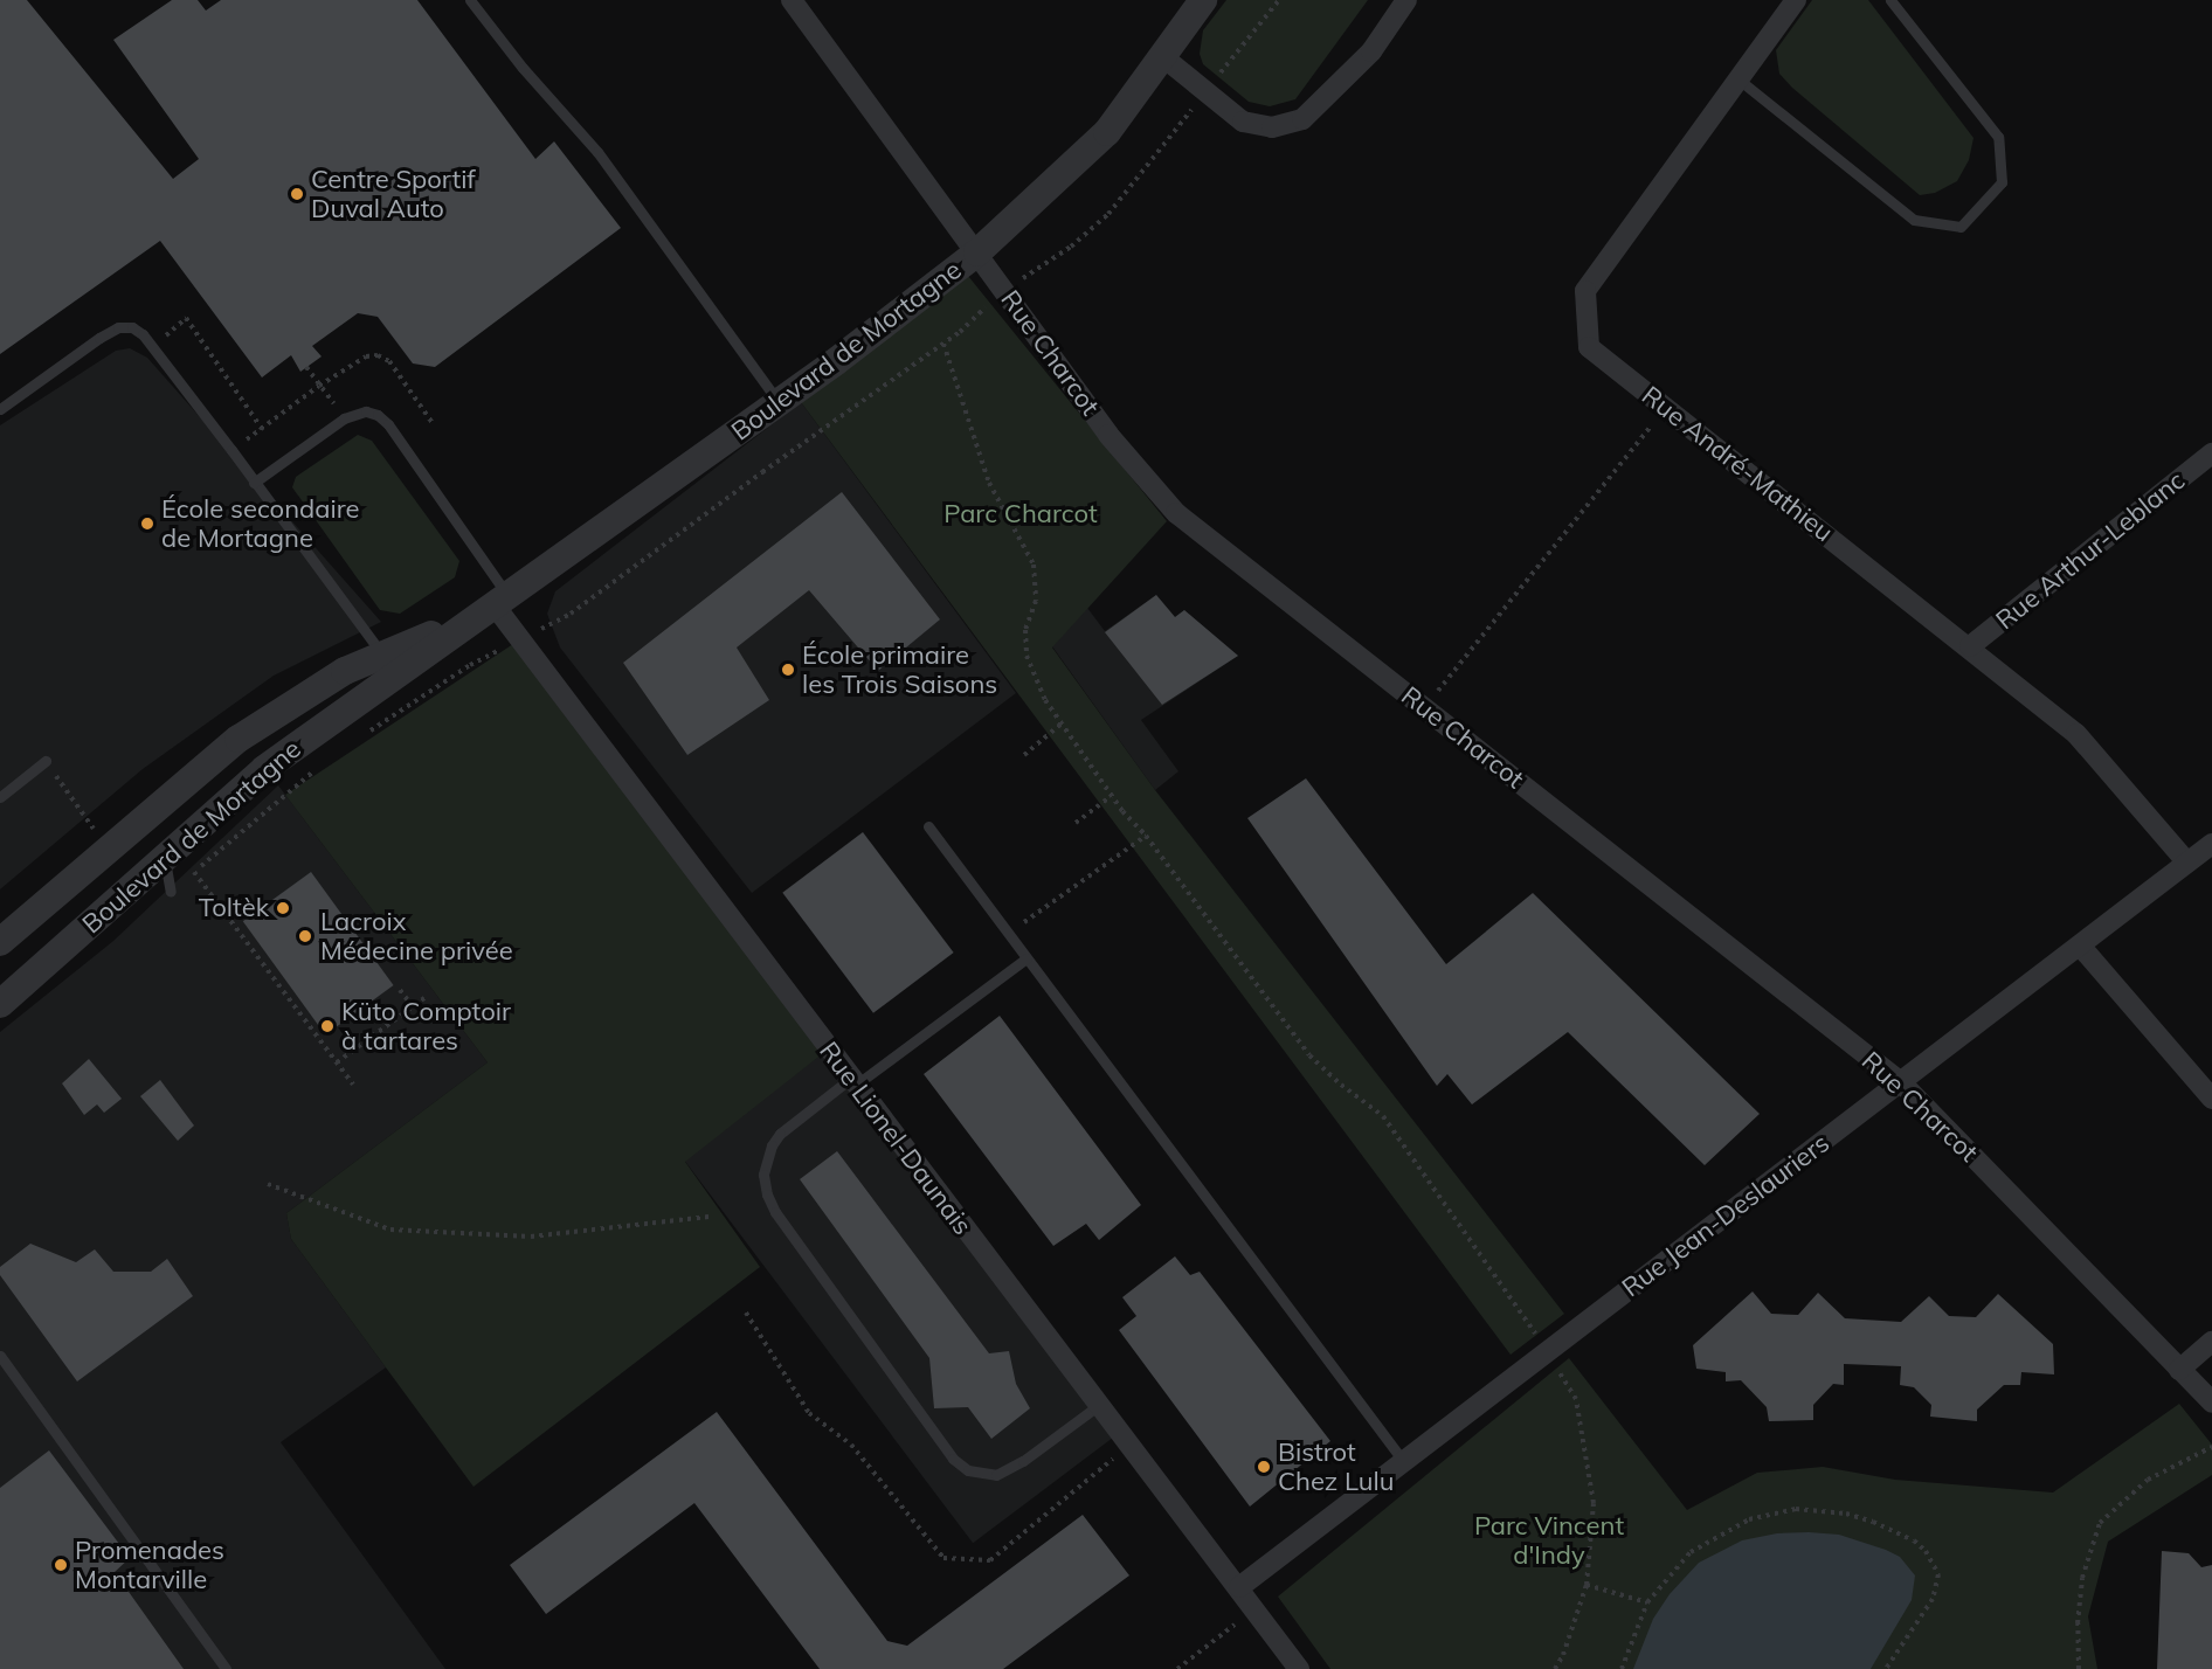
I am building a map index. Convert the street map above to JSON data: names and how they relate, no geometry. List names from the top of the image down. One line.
{"streets":{"street":["Boulevard de Mortagne","Rue Charcot","Rue André-Mathieu","Rue Arthur-Leblanc","Rue Lionel-Daunais","Rue Jean-Deslauriers"]},"crossings":[["Boulevard de Mortagne","Rue Charcot"],["Boulevard de Mortagne","Rue Lionel-Daunais"],["Rue Charcot","Rue Jean-Deslauriers"],["Rue André-Mathieu","Rue Arthur-Leblanc"],["Rue André-Mathieu","Rue Jean-Deslauriers"],["Rue Lionel-Daunais","Rue Jean-Deslauriers"]],"parks":["Parc Charcot","Parc Vincent d'Indy"],"places":["Centre Sportif Duval Auto","École secondaire de Mortagne","École primaire les Trois Saisons","Toltèk","Lacroix Médecine privée","Küto Comptoir à tartares","Bistrot Chez Lulu","Promenades Montarville"]}
